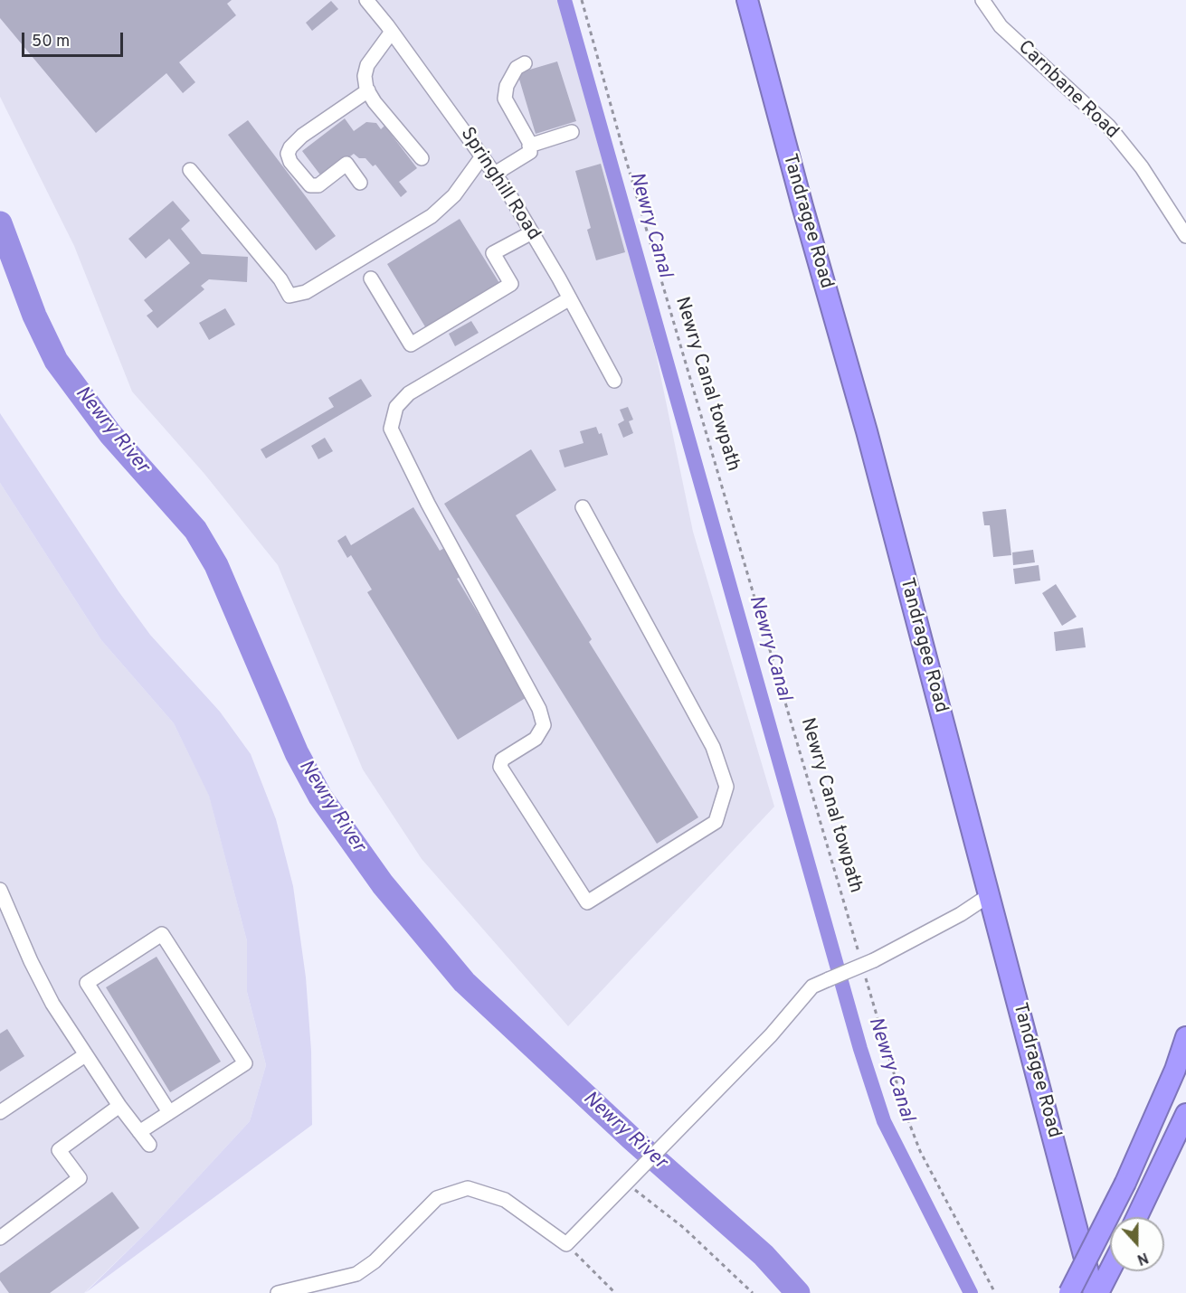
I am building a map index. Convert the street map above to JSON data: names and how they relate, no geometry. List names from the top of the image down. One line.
{"streets":{"highway":["Tandragee Road"],"street":["Carnbane Road","Springhill Road"],"path":["Newry Canal towpath"]},"water":["Newry Canal","Newry River"],"scale_bar":"50 m","north":"bottom"}
